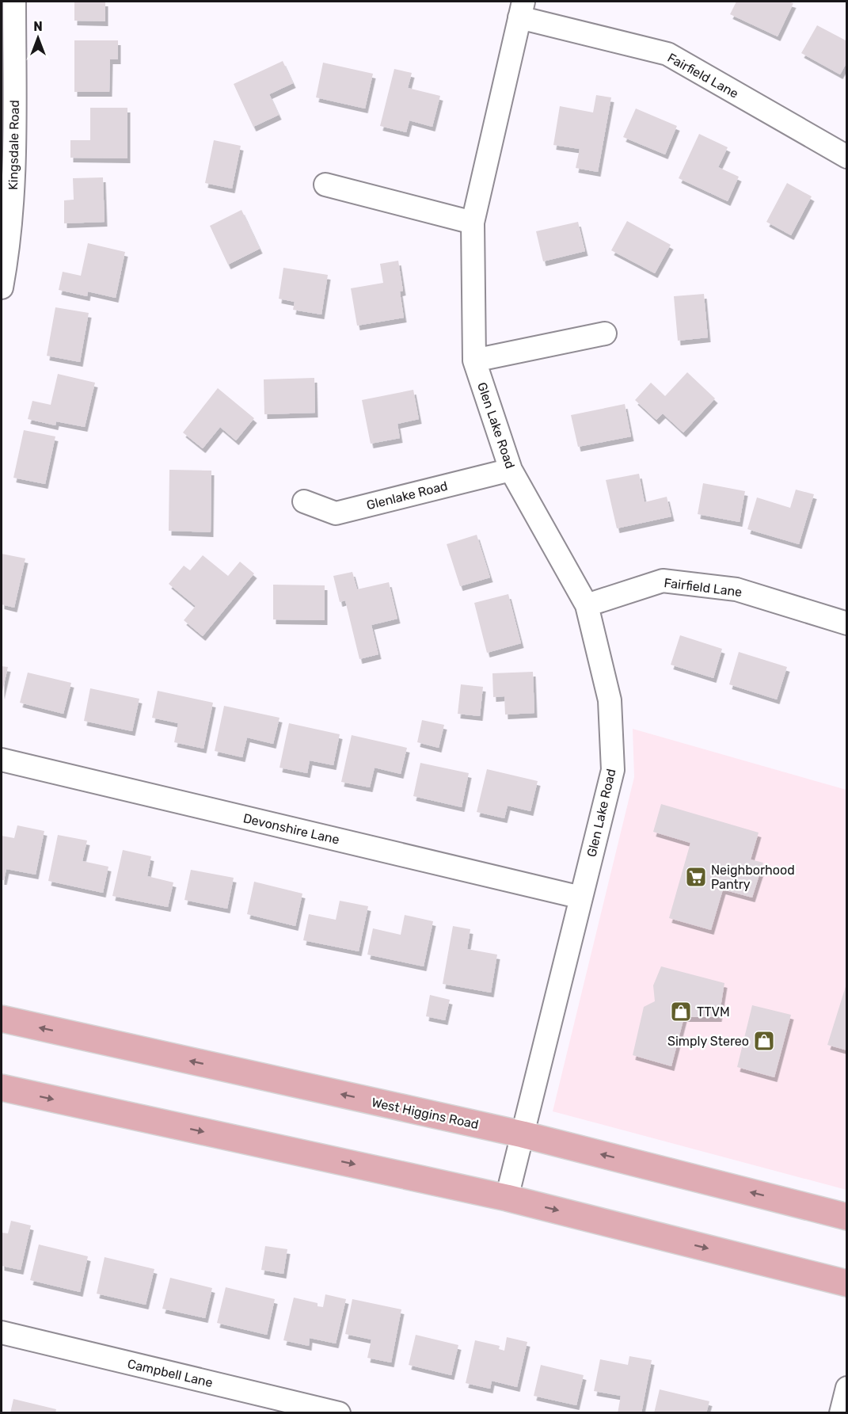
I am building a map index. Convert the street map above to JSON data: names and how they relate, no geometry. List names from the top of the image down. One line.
{"streets":{"main road":["West Higgins Road"],"street":["Fairfield Lane","Kingsdale Road","Glen Lake Road","Glenlake Road","Devonshire Lane","Campbell Lane"]},"crossings":[["Fairfield Lane","Glen Lake Road"],["Glen Lake Road","Glenlake Road"],["Glen Lake Road","Devonshire Lane"],["Glen Lake Road","West Higgins Road"]],"places":{"supermarket":["Neighborhood Pantry"],"shop":["TTVM","Simply Stereo"]},"north":"top"}
